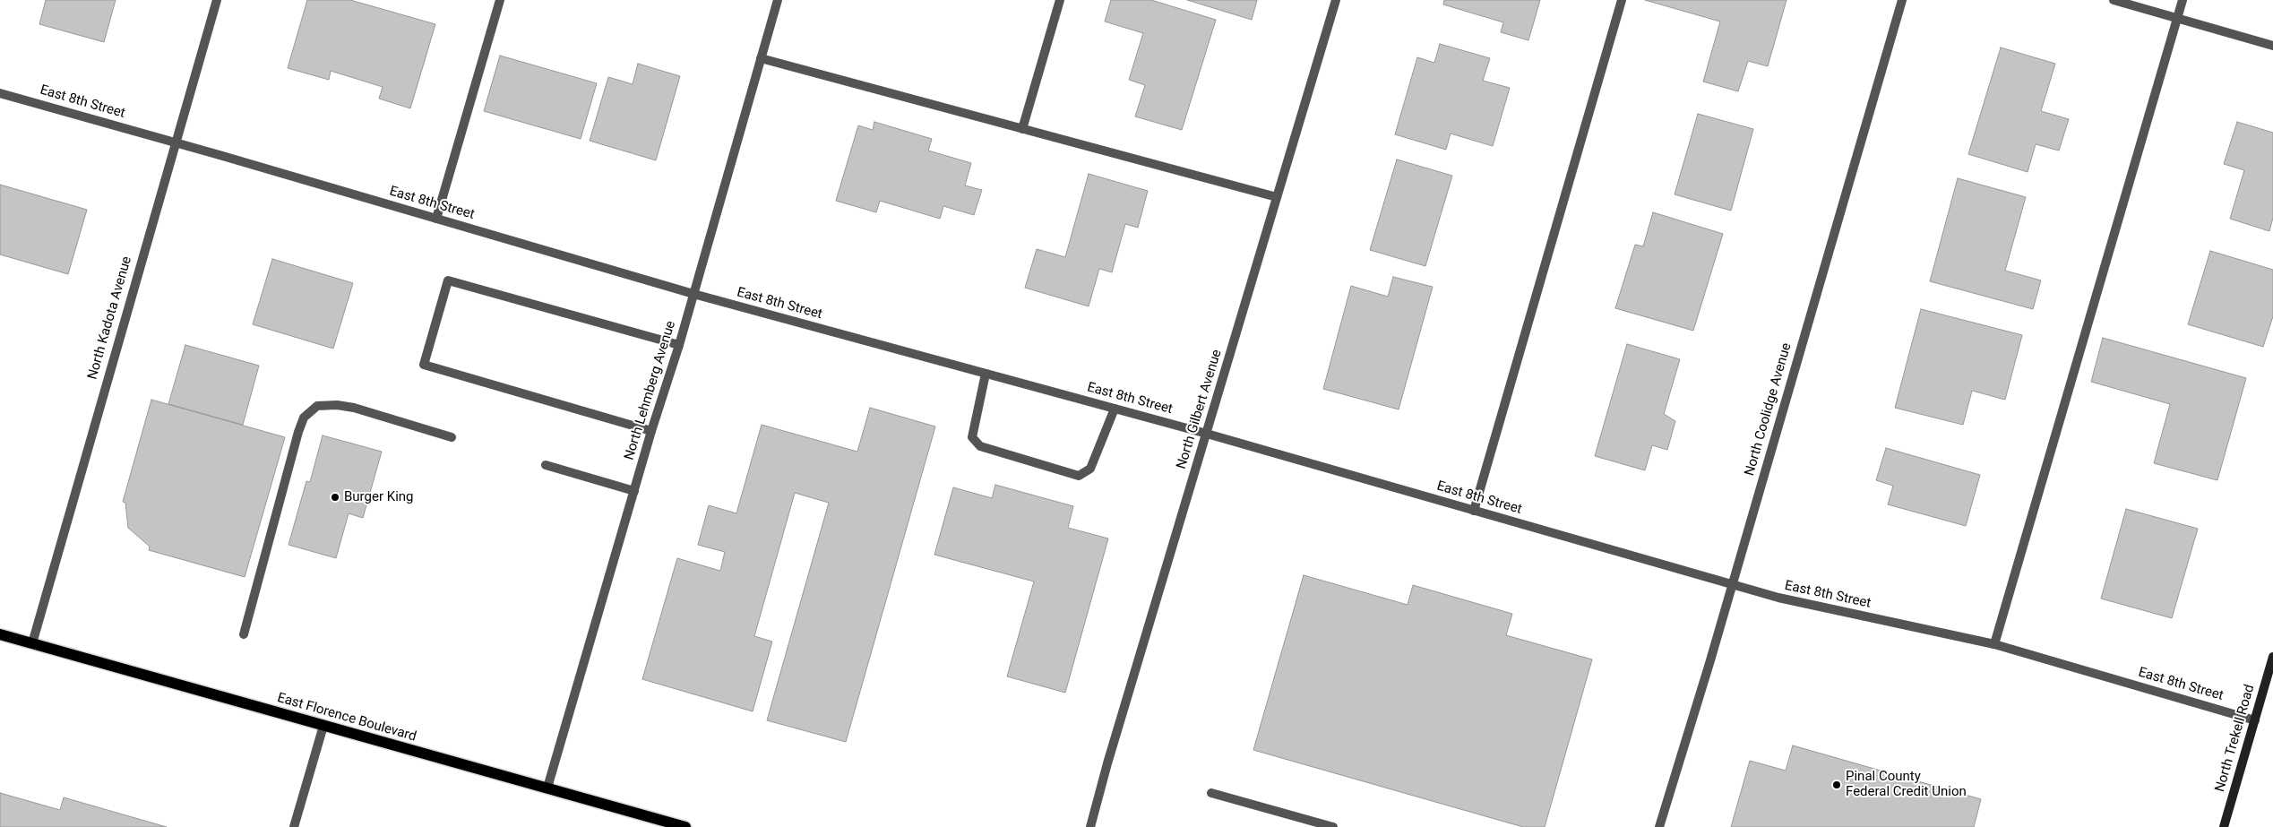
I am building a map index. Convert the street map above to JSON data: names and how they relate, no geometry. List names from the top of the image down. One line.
{"streets":{"main road":["East Florence Boulevard","North Trekell Road"],"street":["East 8th Street","North Kadota Avenue","North Lehmberg Avenue","North Gilbert Avenue","North Coolidge Avenue"]},"crossings":[["East 8th Street","North Kadota Avenue"],["East 8th Street","North Lehmberg Avenue"],["East 8th Street","North Gilbert Avenue"],["East 8th Street","North Coolidge Avenue"],["East 8th Street","North Trekell Road"],["North Kadota Avenue","East Florence Boulevard"],["North Lehmberg Avenue","East Florence Boulevard"]],"places":["Burger King","Pinal County Federal Credit Union"]}
